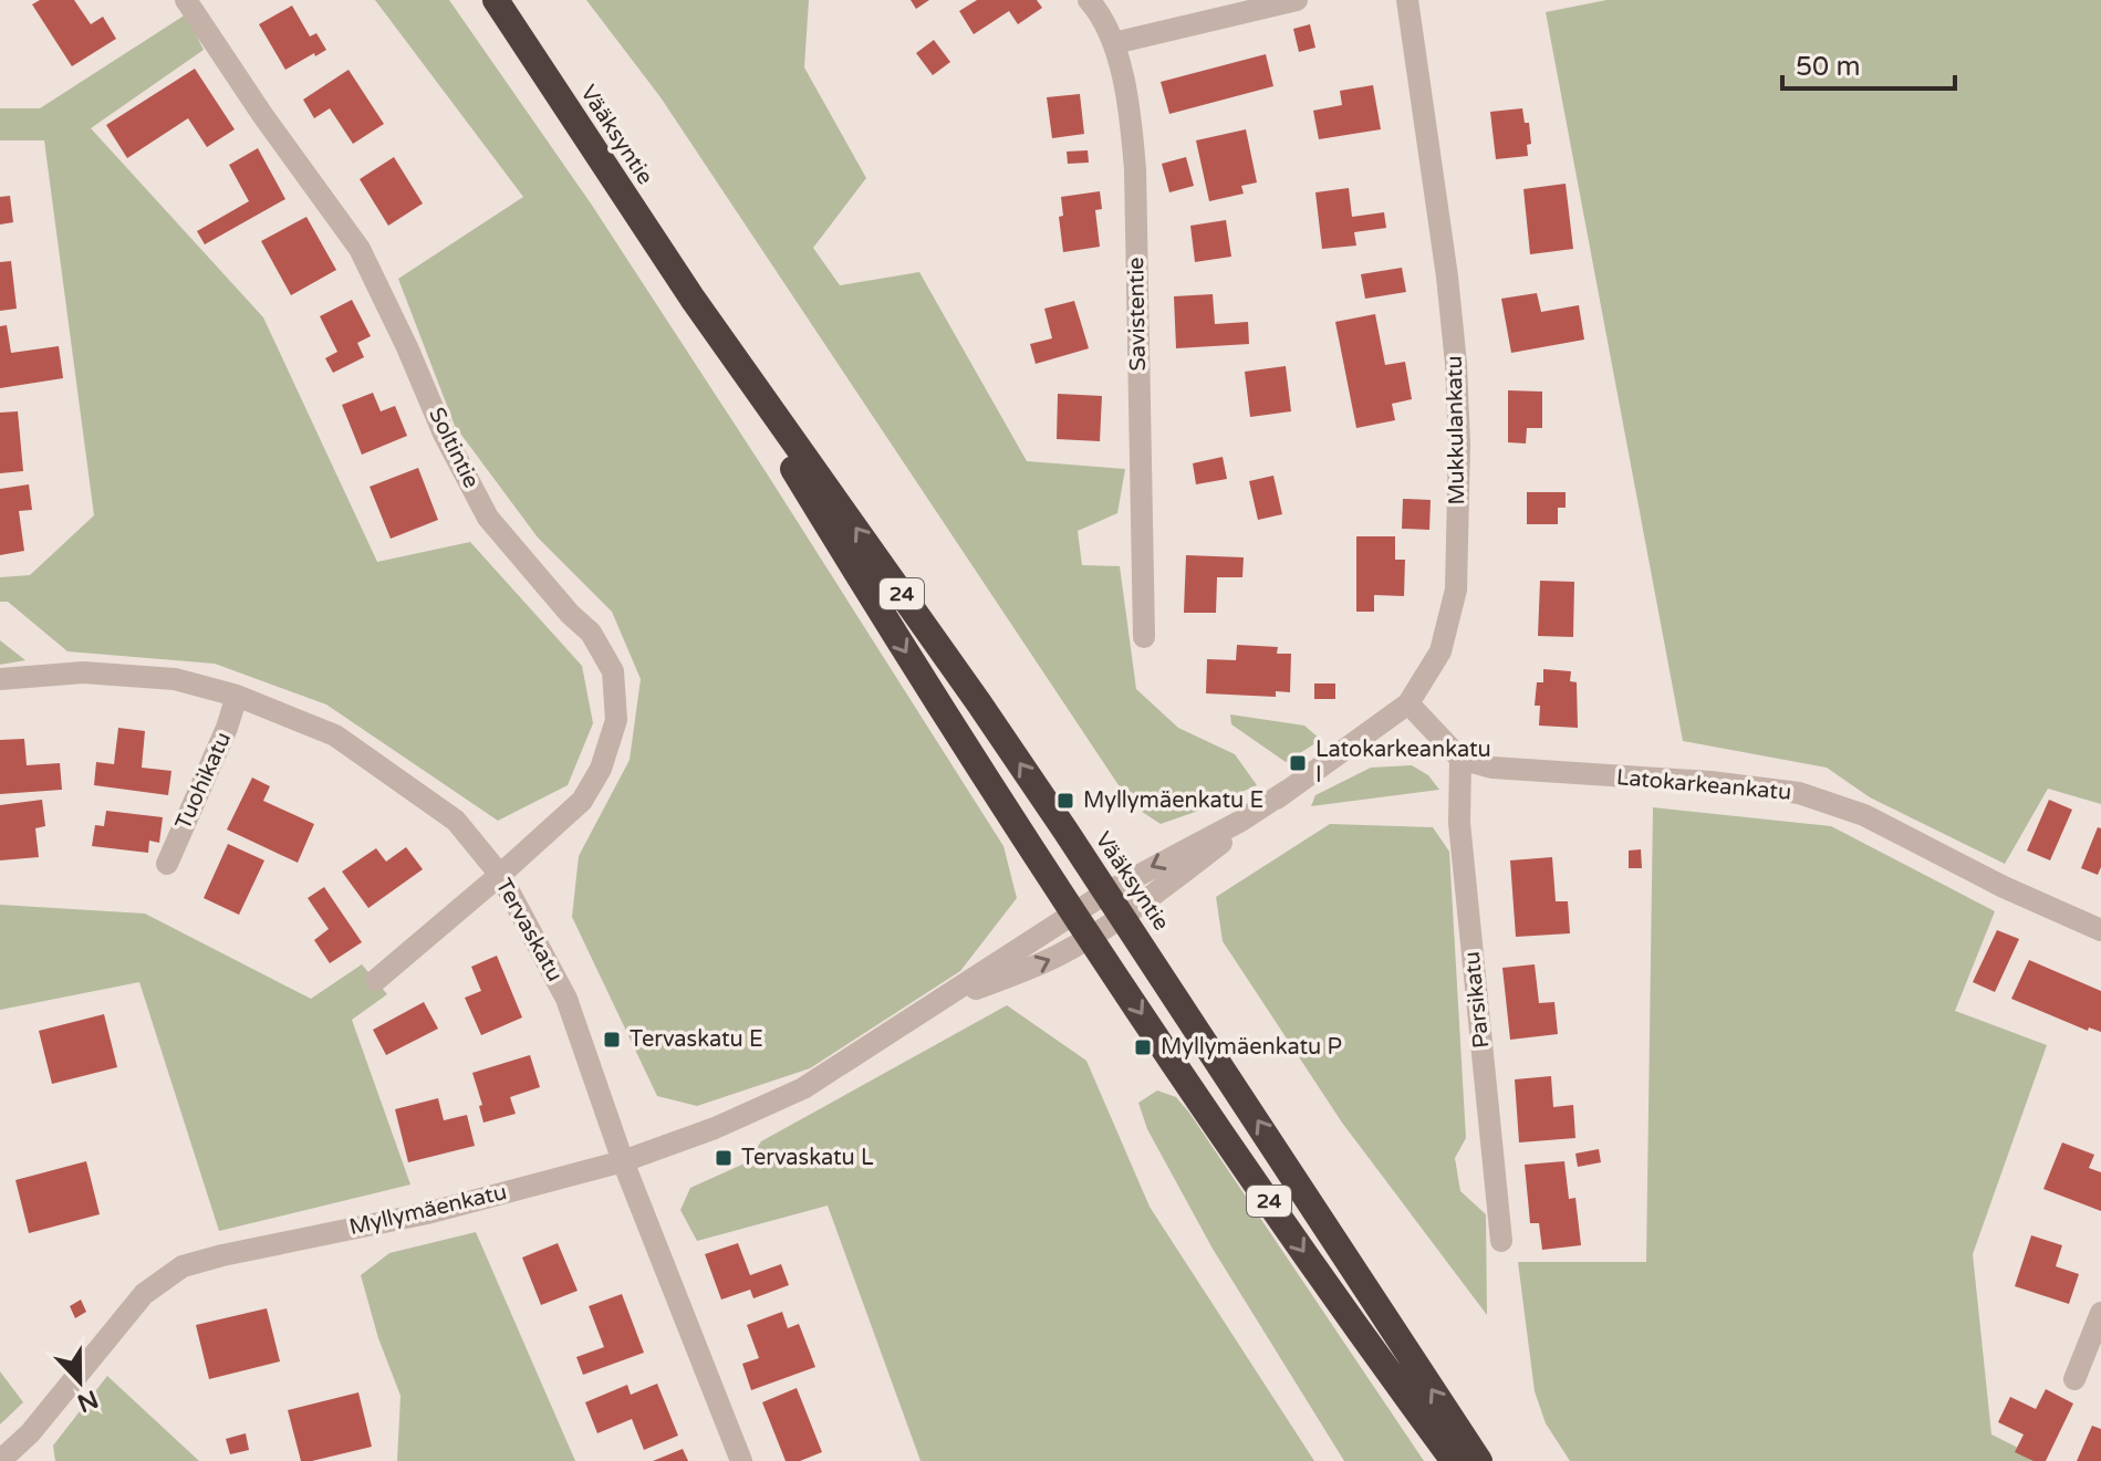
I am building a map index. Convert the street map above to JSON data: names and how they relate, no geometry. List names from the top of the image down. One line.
{"streets":{"highway":["Vääksyntie","24"],"street":["Savistentie","Mukkulankatu","Soltintie","Tuohikatu","Latokarkeankatu","Tervaskatu","Parsikatu","Myllymäenkatu"]},"crossings":[["Vääksyntie","Mukkulankatu"],["Vääksyntie","Myllymäenkatu"],["Mukkulankatu","Myllymäenkatu"],["Soltintie","Tervaskatu"],["Tuohikatu","Tervaskatu"],["Latokarkeankatu","Parsikatu"],["Tervaskatu","Myllymäenkatu"]],"places":{"transit":["Latokarkeankatu I","Myllymäenkatu E","Tervaskatu E","Myllymäenkatu P","Tervaskatu L"]},"scale_bar":"50 m","north":"bottom"}
